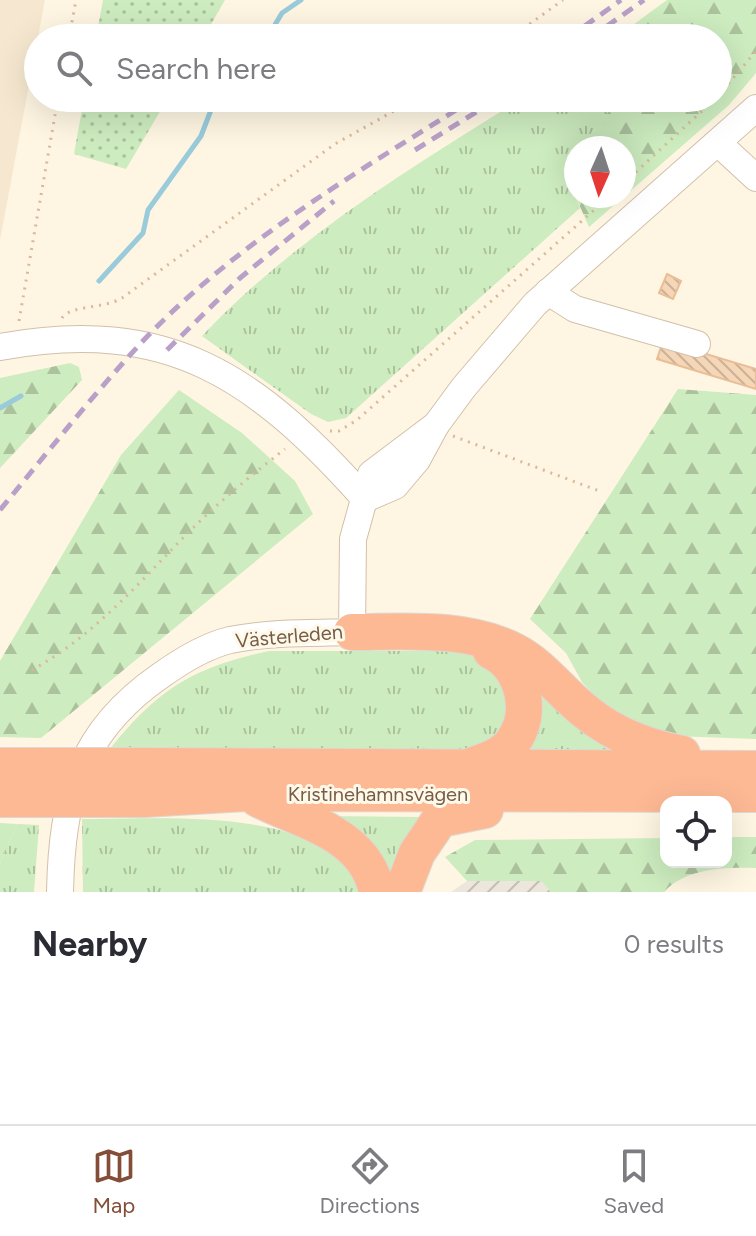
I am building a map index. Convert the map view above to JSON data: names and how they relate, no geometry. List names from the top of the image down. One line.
{"streets":{"highway":["Kristinehamnsvägen"],"street":["Västerleden"]},"north":"bottom","page":{"search":"Search here","heading":["Nearby","0 results"],"nav":["Map","Directions","Saved"]}}
